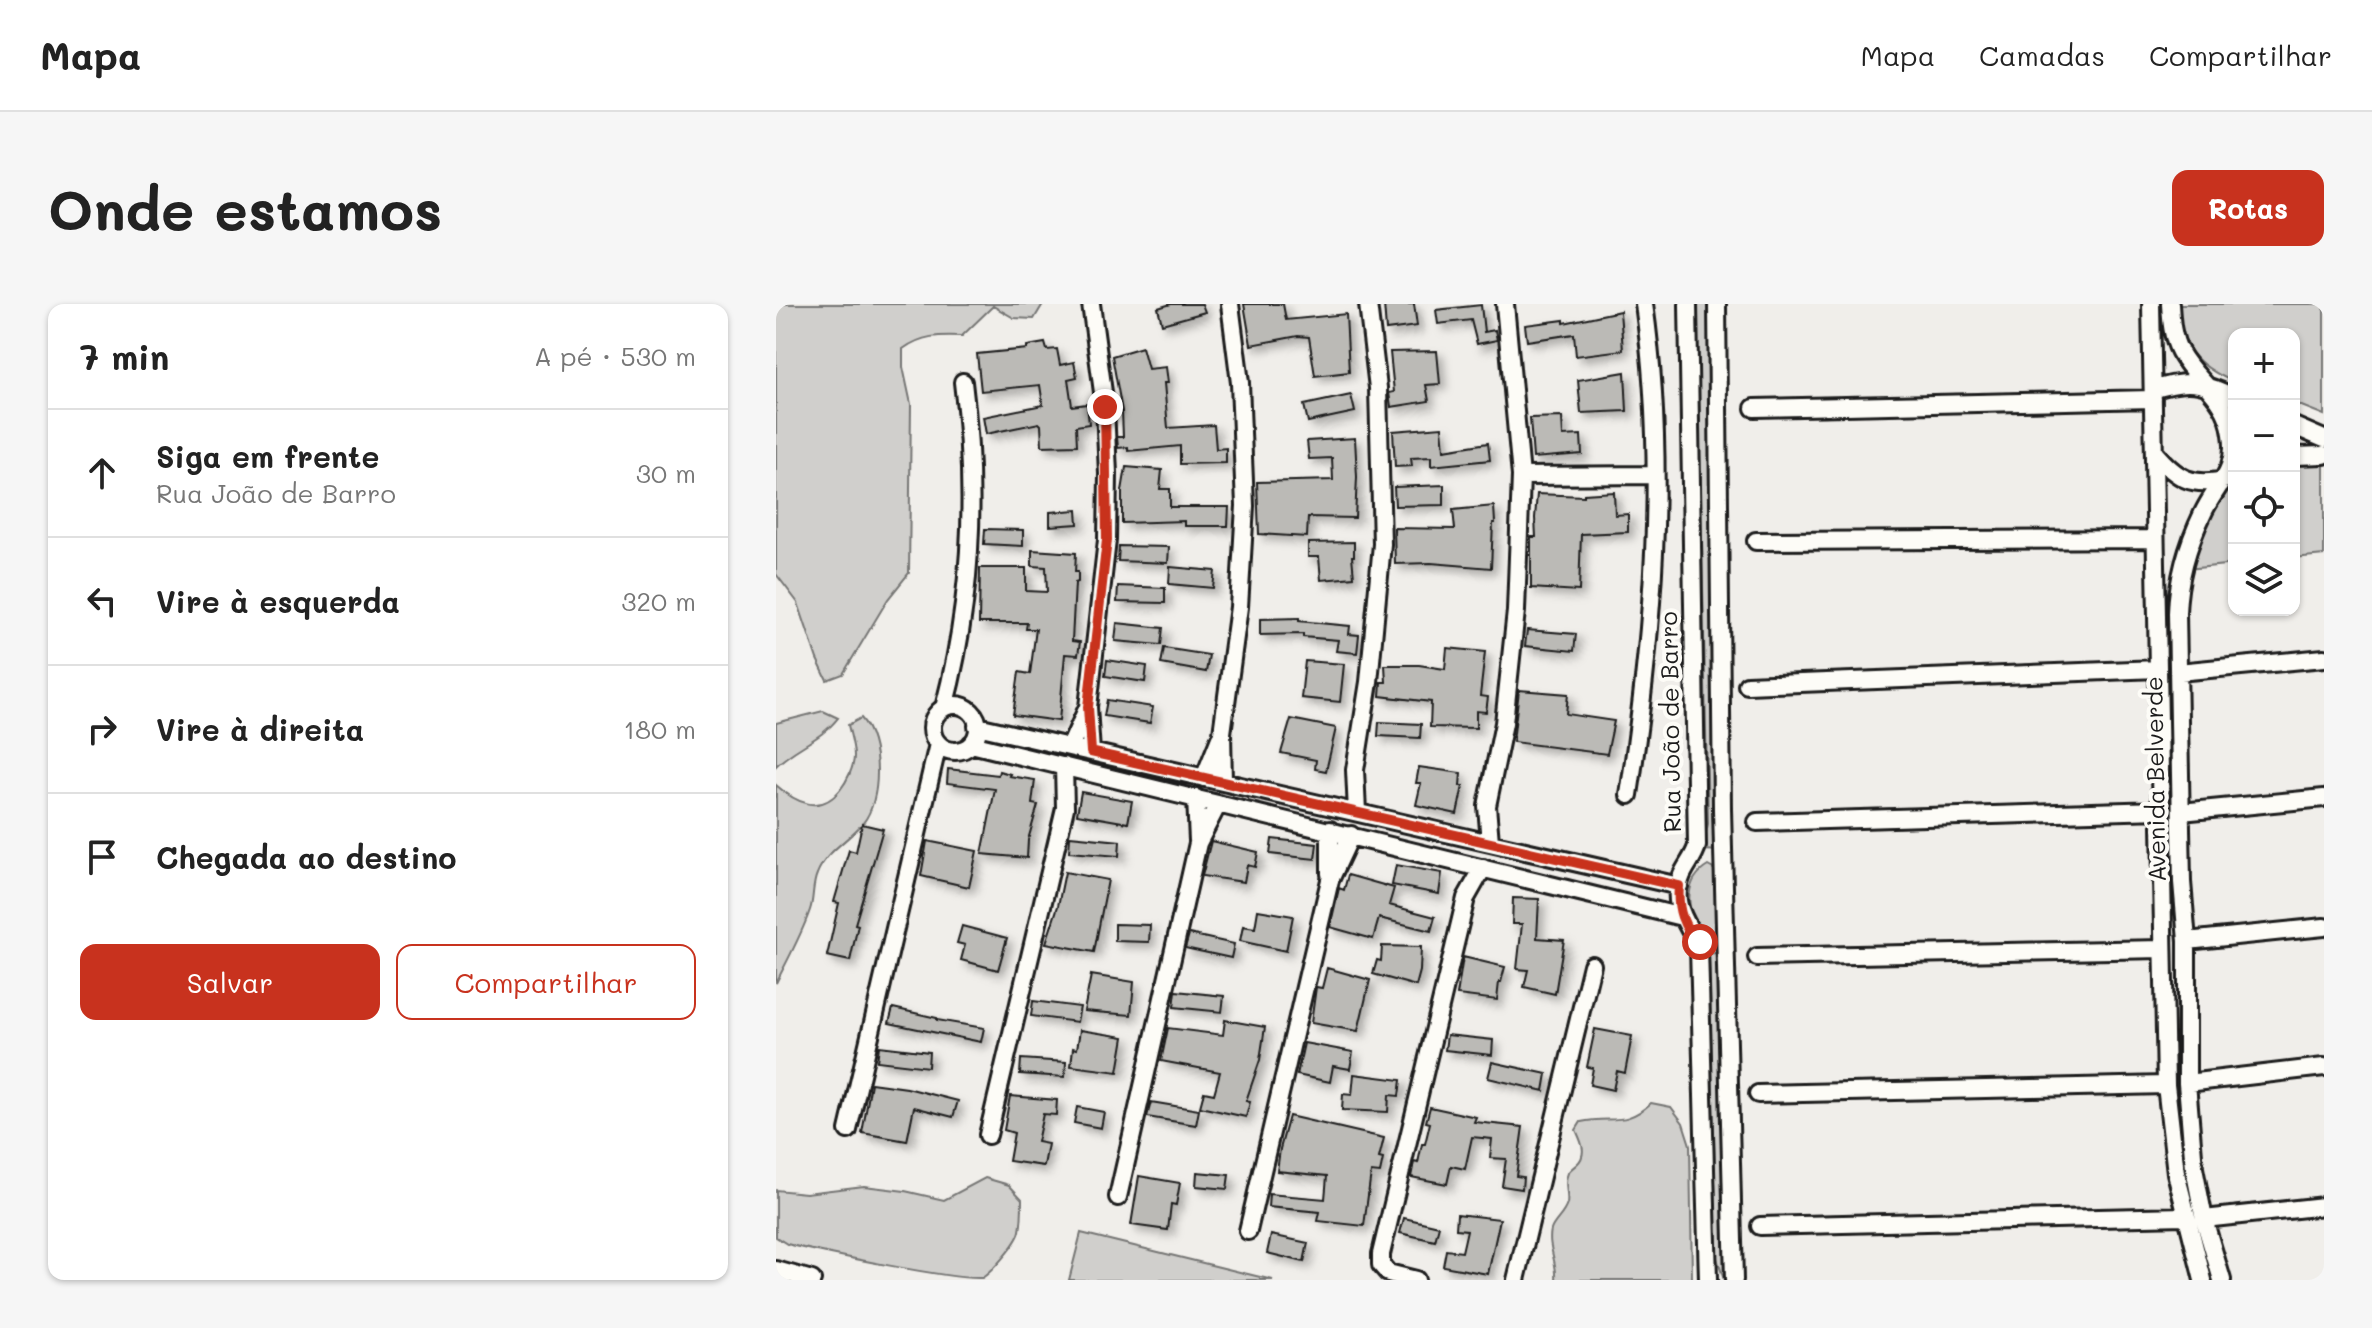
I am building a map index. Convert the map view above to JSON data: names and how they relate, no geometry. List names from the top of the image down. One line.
{"streets":{"street":["Rua João de Barro","Avenida Belverde"]},"page":{"header":"Mapa","nav":["Mapa","Camadas","Compartilhar"],"buttons":["Rotas",["Salvar","Compartilhar"]],"title":"Onde estamos","heading":["7 min","A pé · 530 m"],"map_buttons":["+","−"],"list":[["Siga em frente","Rua João de Barro","30 m"],["Vire à esquerda","320 m"],["Vire à direita","180 m"],"Chegada ao destino"]}}
